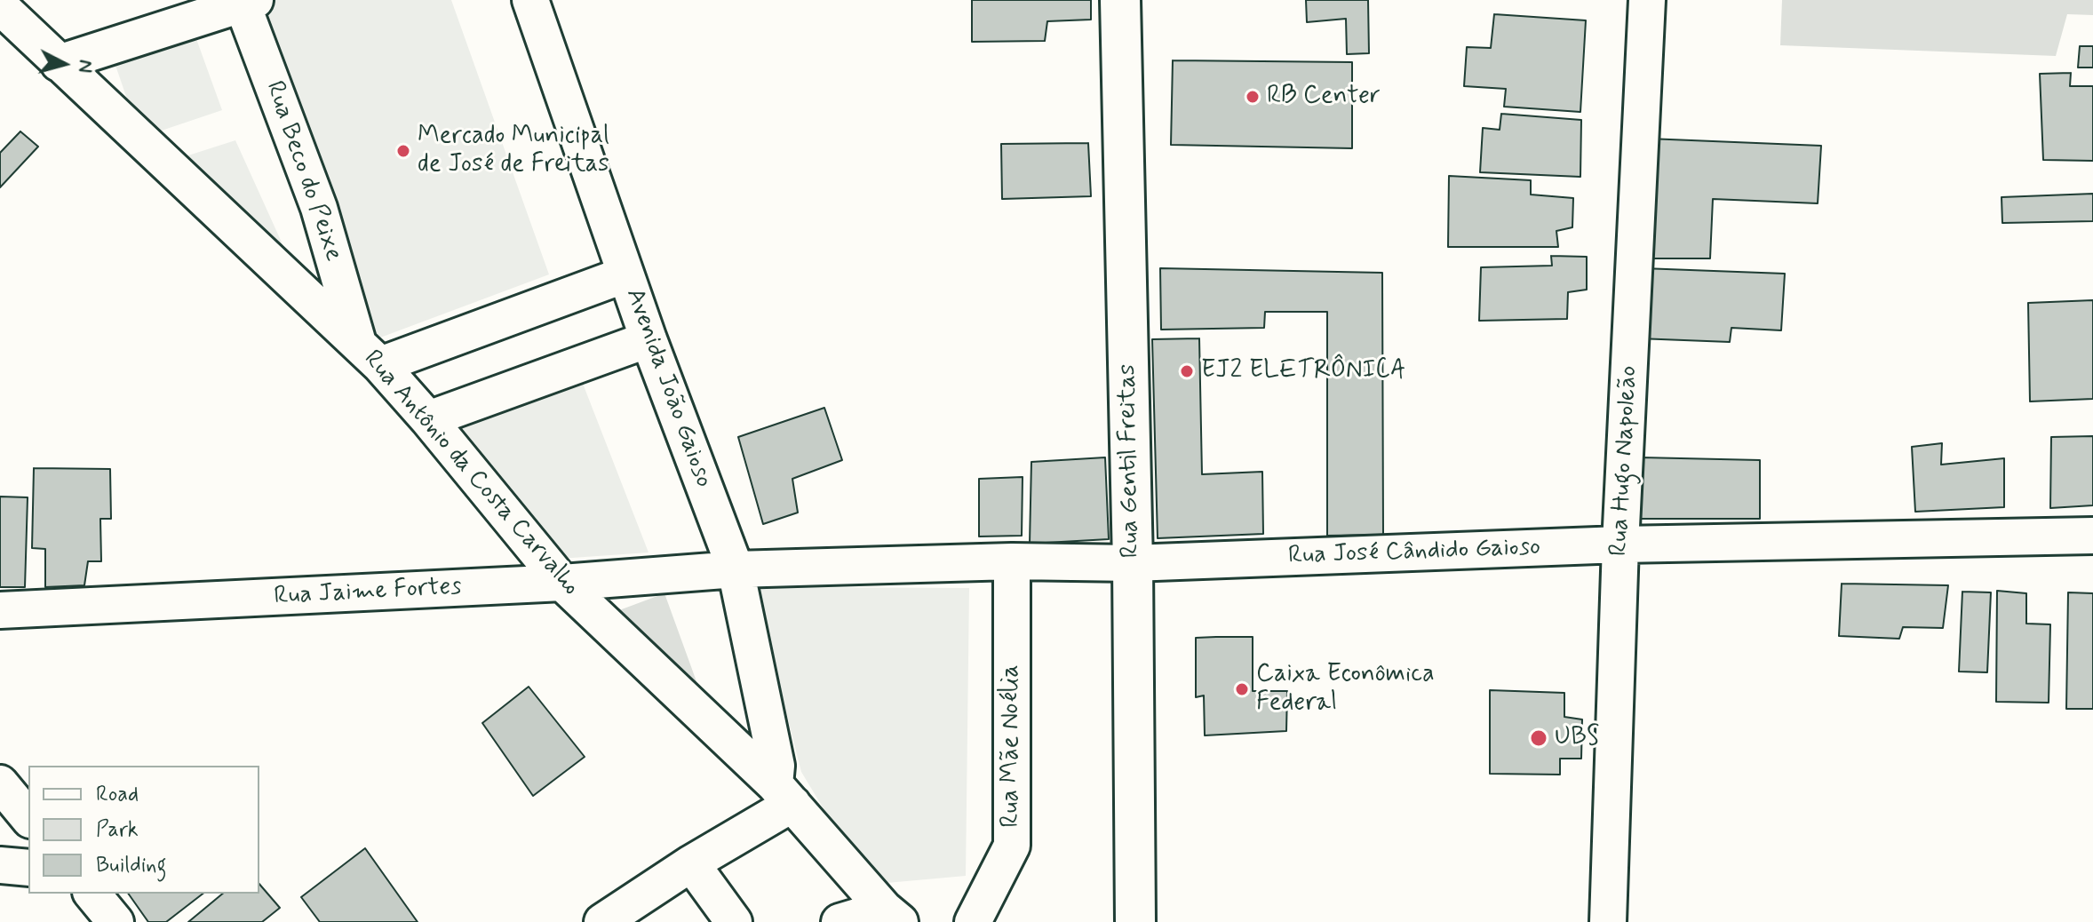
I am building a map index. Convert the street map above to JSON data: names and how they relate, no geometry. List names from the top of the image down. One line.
{"streets":{"main road":["Rua Gentil Freitas"],"street":["Rua Beco do Peixe","Avenida João Gaioso","Rua Hugo Napoleão","Rua Antônio da Costa Carvalho","Rua José Cândido Gaioso","Rua Jaime Fortes","Rua Mãe Noélia"]},"crossings":[["Rua Beco do Peixe","Rua Antônio da Costa Carvalho"],["Avenida João Gaioso","Rua Antônio da Costa Carvalho"],["Avenida João Gaioso","Rua José Cândido Gaioso"],["Avenida João Gaioso","Rua Jaime Fortes"],["Rua Gentil Freitas","Rua José Cândido Gaioso"],["Rua Hugo Napoleão","Rua José Cândido Gaioso"],["Rua Antônio da Costa Carvalho","Rua Jaime Fortes"],["Rua José Cândido Gaioso","Rua Jaime Fortes"],["Rua José Cândido Gaioso","Rua Mãe Noélia"]],"places":["RB Center","Mercado Municipal de José de Freitas","EJ2 ELETRÔNICA","Caixa Econômica Federal","UBS"],"legend":["Road","Park","Building"],"north":"right"}
